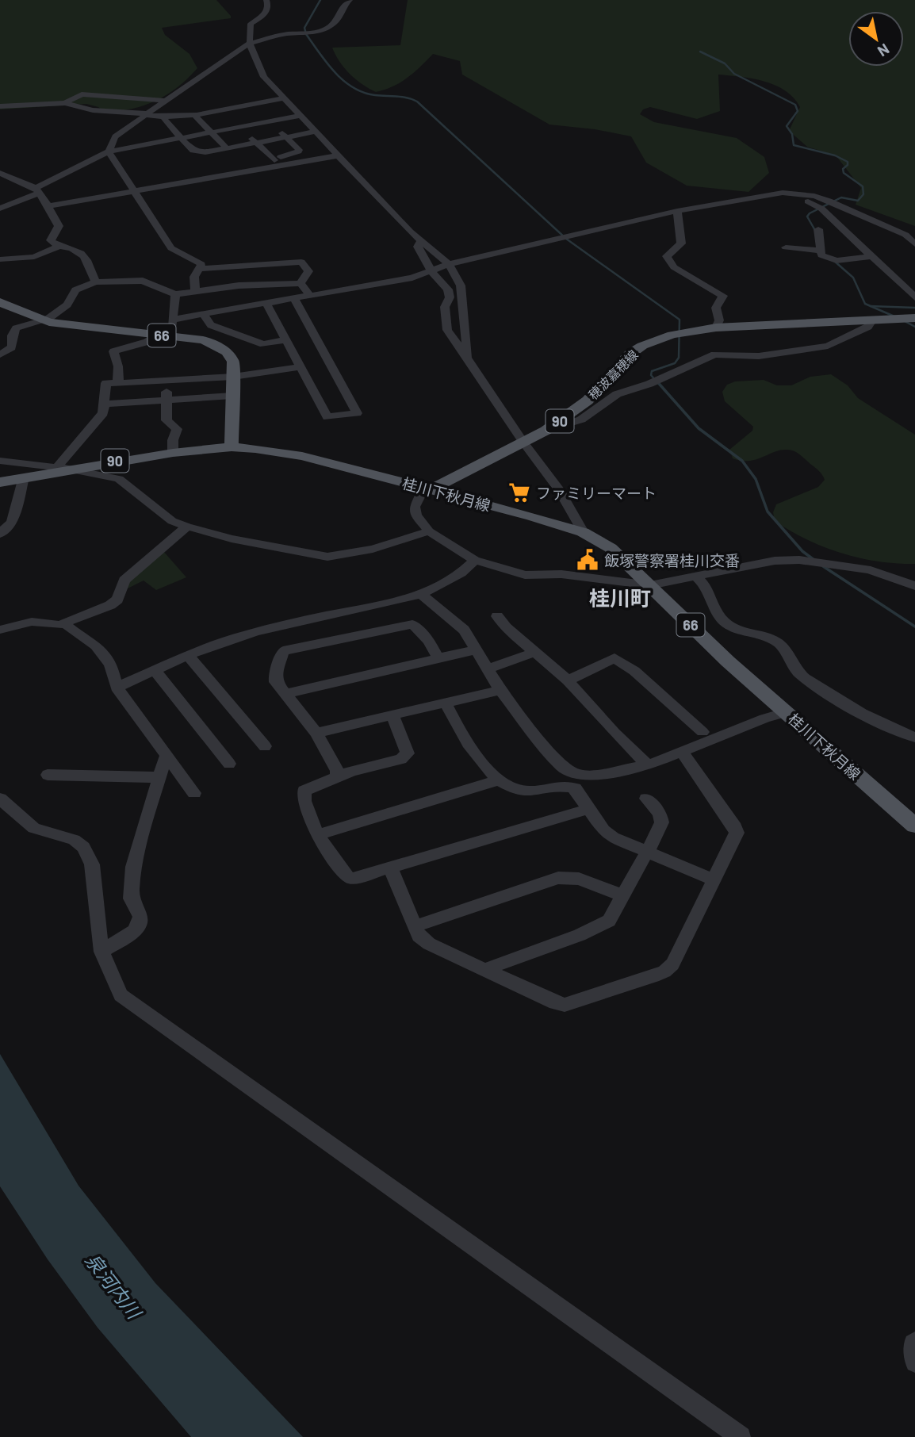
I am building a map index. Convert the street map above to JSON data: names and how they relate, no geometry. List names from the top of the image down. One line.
{"streets":{"main road":["66","穂波嘉穂線","90","桂川下秋月線"]},"crossings":[["66","90"],["66","桂川下秋月線"],["穂波嘉穂線","桂川下秋月線"],["90","桂川下秋月線"]],"districts":["桂川町"],"water":["泉河内川"],"places":{"supermarket":["ファミリーマート"],"public building":["飯塚警察署桂川交番"]},"north":"bottom right"}
